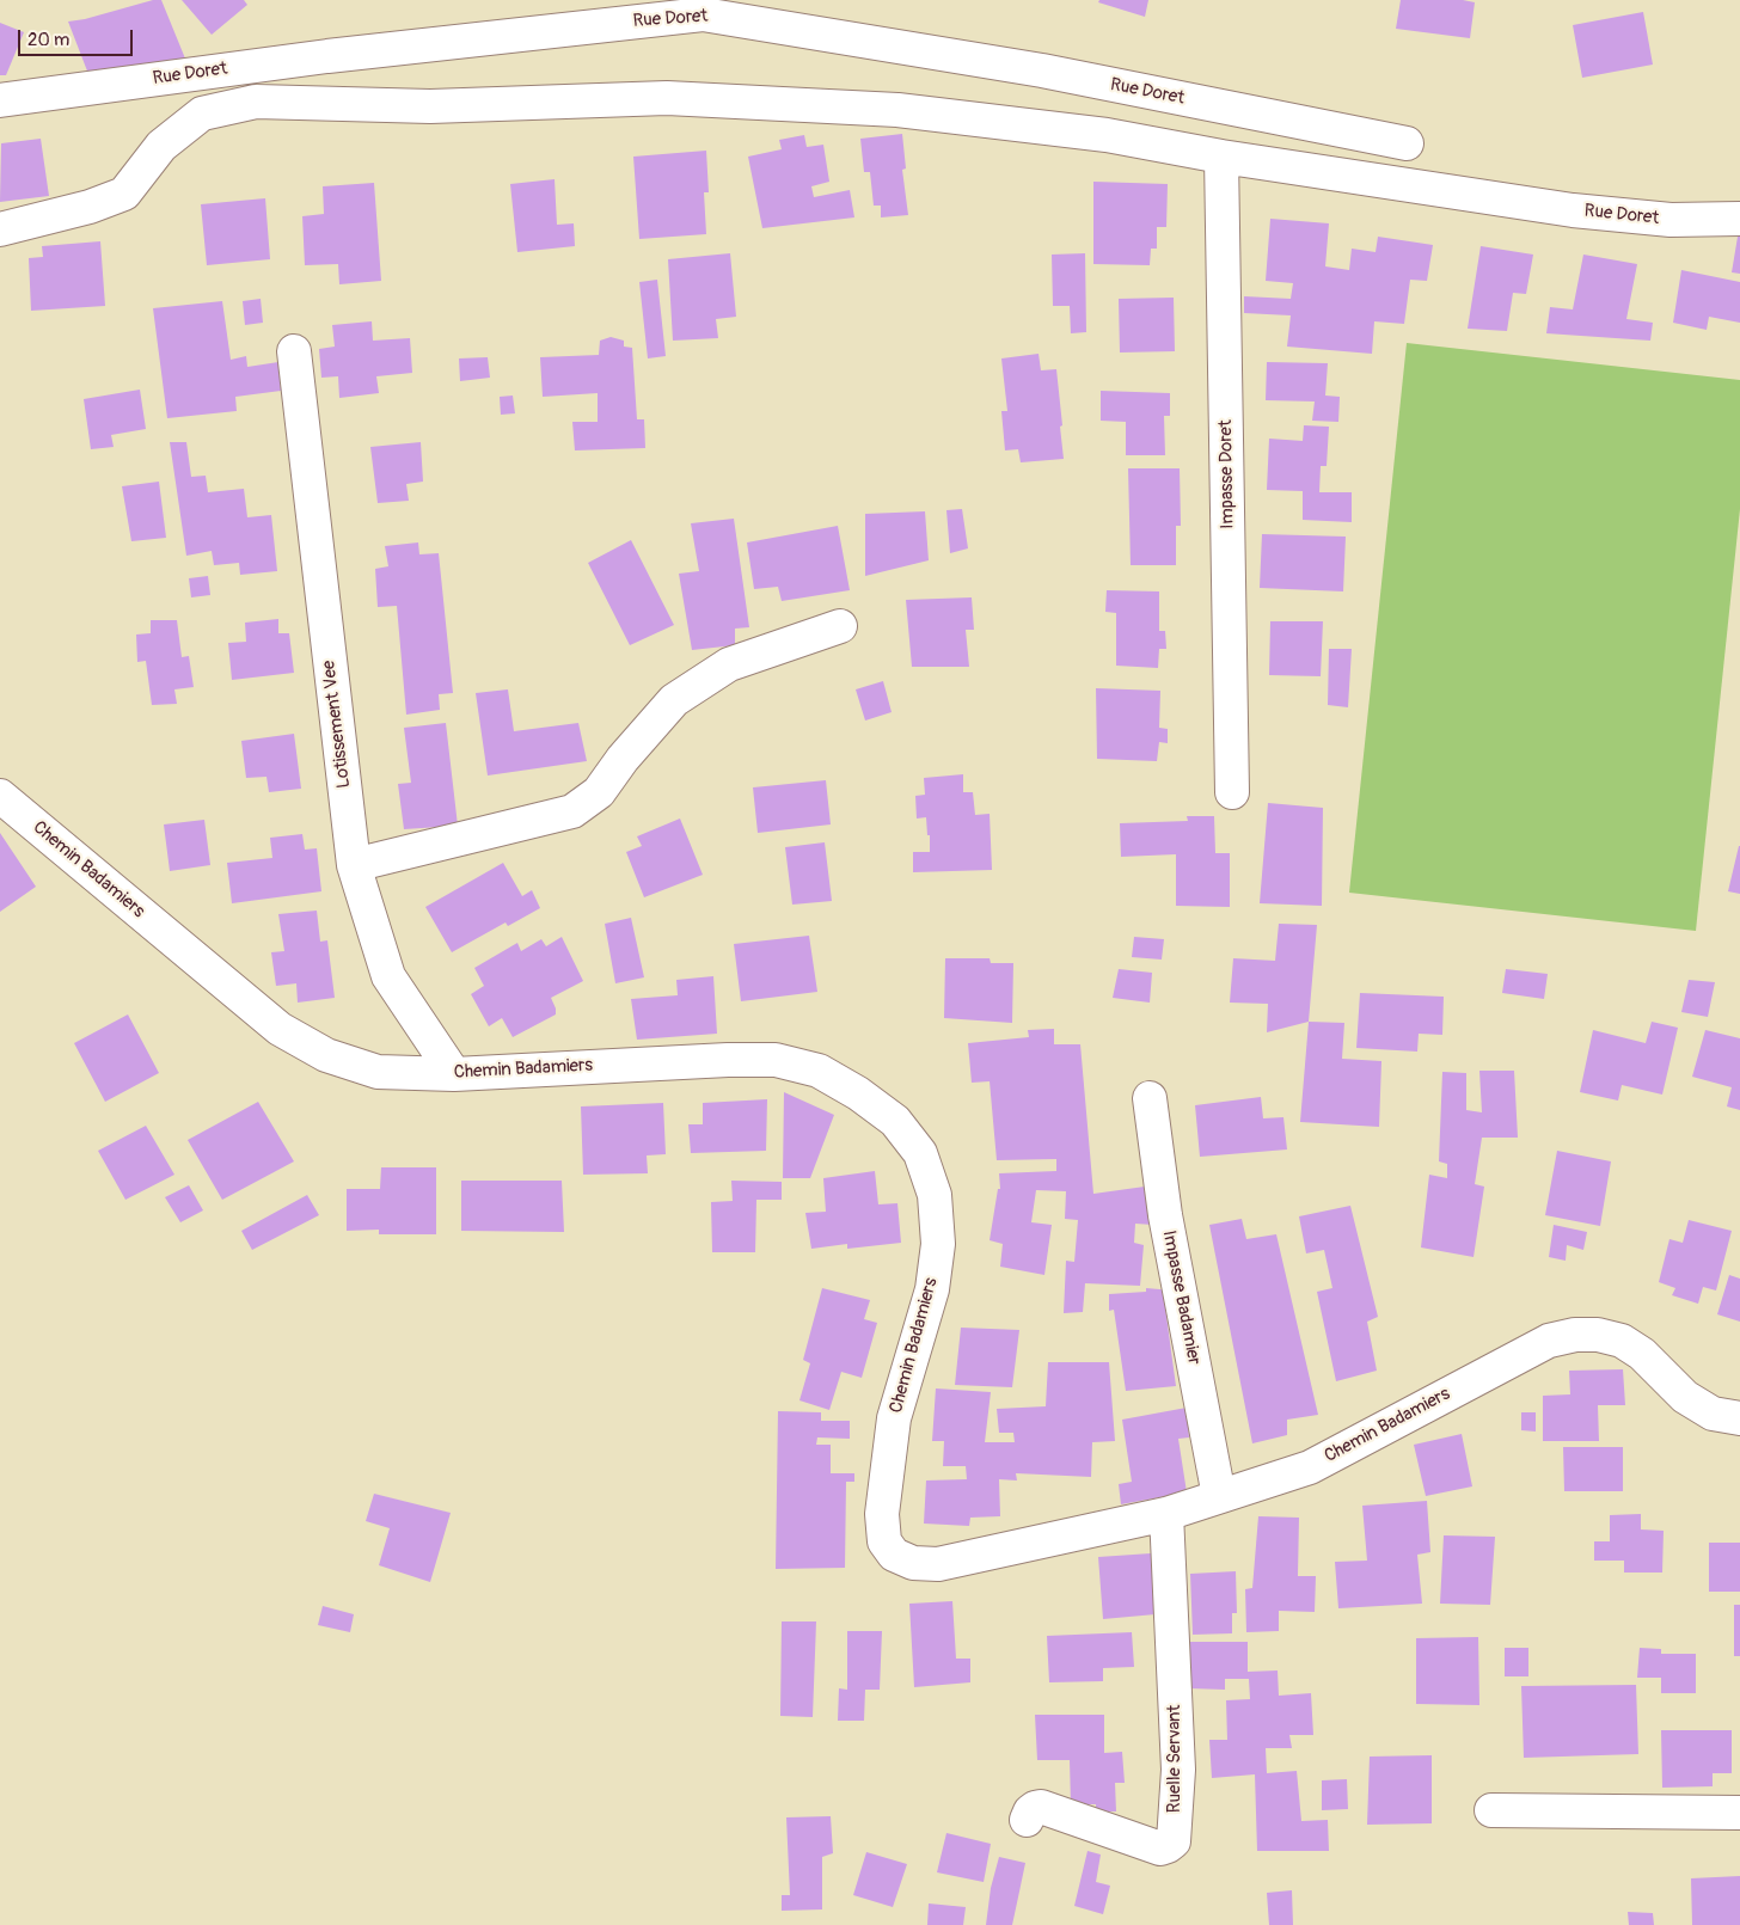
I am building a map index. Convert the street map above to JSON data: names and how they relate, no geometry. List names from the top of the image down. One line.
{"streets":{"street":["Rue Doret","Impasse Doret","Lotissement Vee","Chemin Badamiers","Impasse Badamier","Ruelle Servant"]},"crossings":[["Rue Doret","Impasse Doret"],["Lotissement Vee","Chemin Badamiers"],["Chemin Badamiers","Impasse Badamier"],["Chemin Badamiers","Ruelle Servant"]],"scale_bar":"20 m"}
